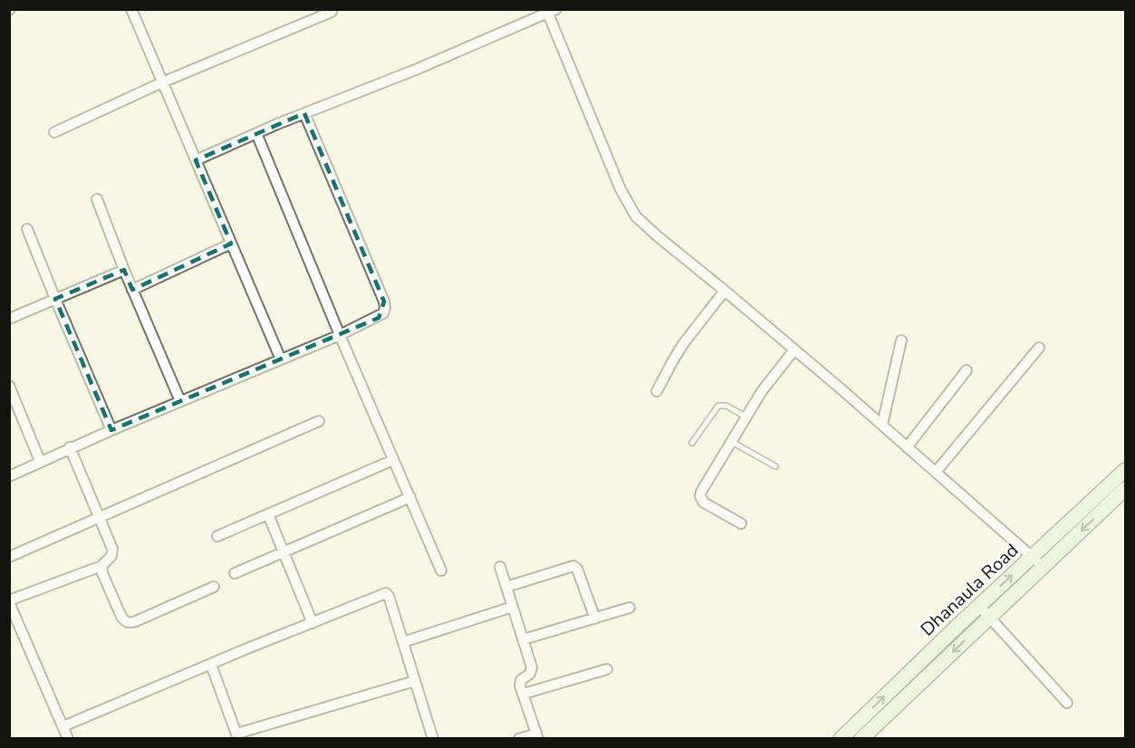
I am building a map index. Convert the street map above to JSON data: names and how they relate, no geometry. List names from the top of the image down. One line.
{"streets":{"street":["Dhanaula Road"]}}
